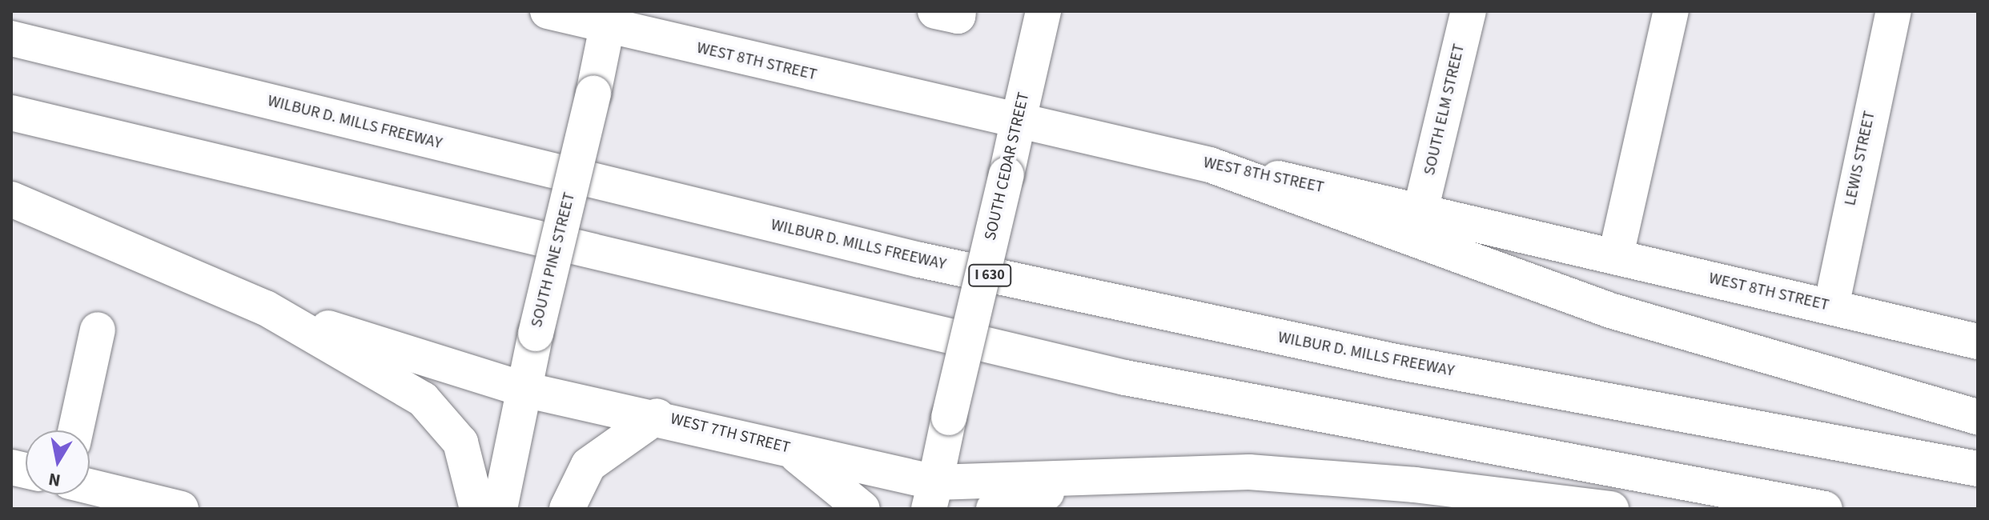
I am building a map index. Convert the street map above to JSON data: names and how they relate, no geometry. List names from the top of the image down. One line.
{"streets":{"main road":["WEST 8TH STREET","SOUTH ELM STREET","WILBUR D. MILLS FREEWAY","LEWIS STREET","SOUTH CEDAR STREET","SOUTH PINE STREET","I 630","WEST 7TH STREET"]},"crossings":[["WEST 8TH STREET","SOUTH ELM STREET"],["WEST 8TH STREET","LEWIS STREET"],["WEST 8TH STREET","SOUTH CEDAR STREET"],["WEST 8TH STREET","SOUTH PINE STREET"],["SOUTH CEDAR STREET","WEST 7TH STREET"],["SOUTH PINE STREET","WEST 7TH STREET"]],"north":"bottom"}
